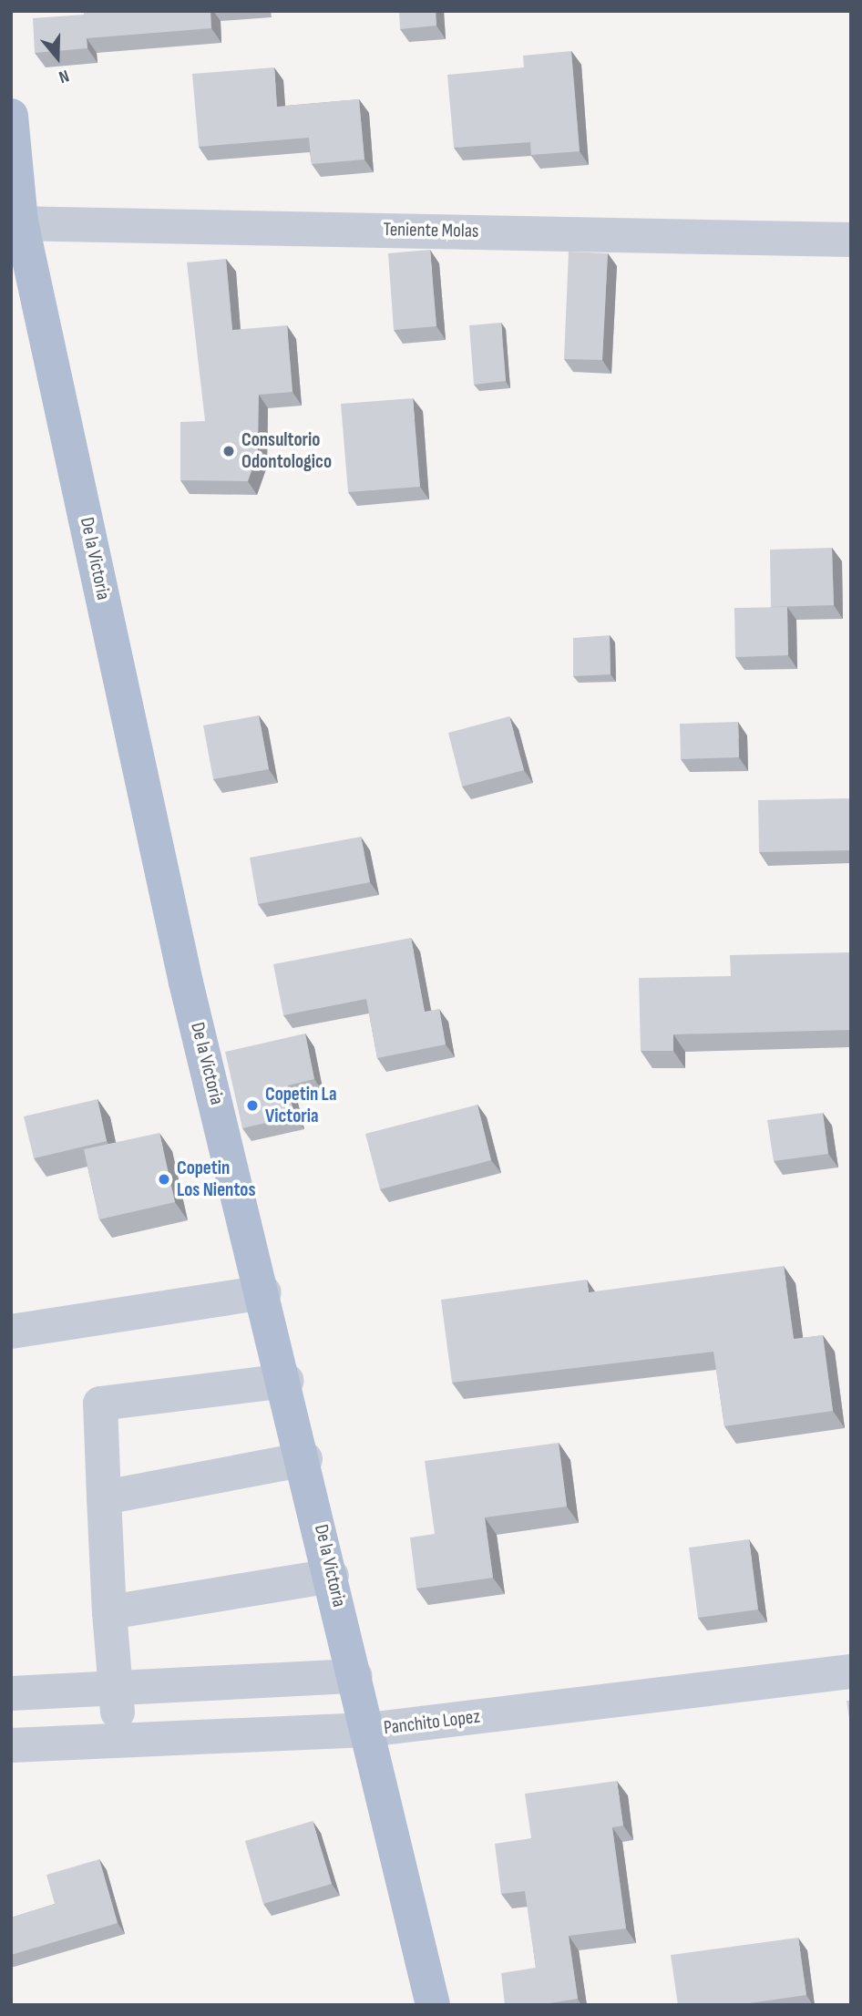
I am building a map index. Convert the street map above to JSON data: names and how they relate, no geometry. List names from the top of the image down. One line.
{"streets":{"main road":["De la Victoria"],"street":["Teniente Molas","Panchito Lopez"]},"crossings":[["Teniente Molas","De la Victoria"],["De la Victoria","Panchito Lopez"]],"places":["Consultorio Odontologico","Copetin La Victoria","Copetin Los Nientos"],"north":"bottom"}
